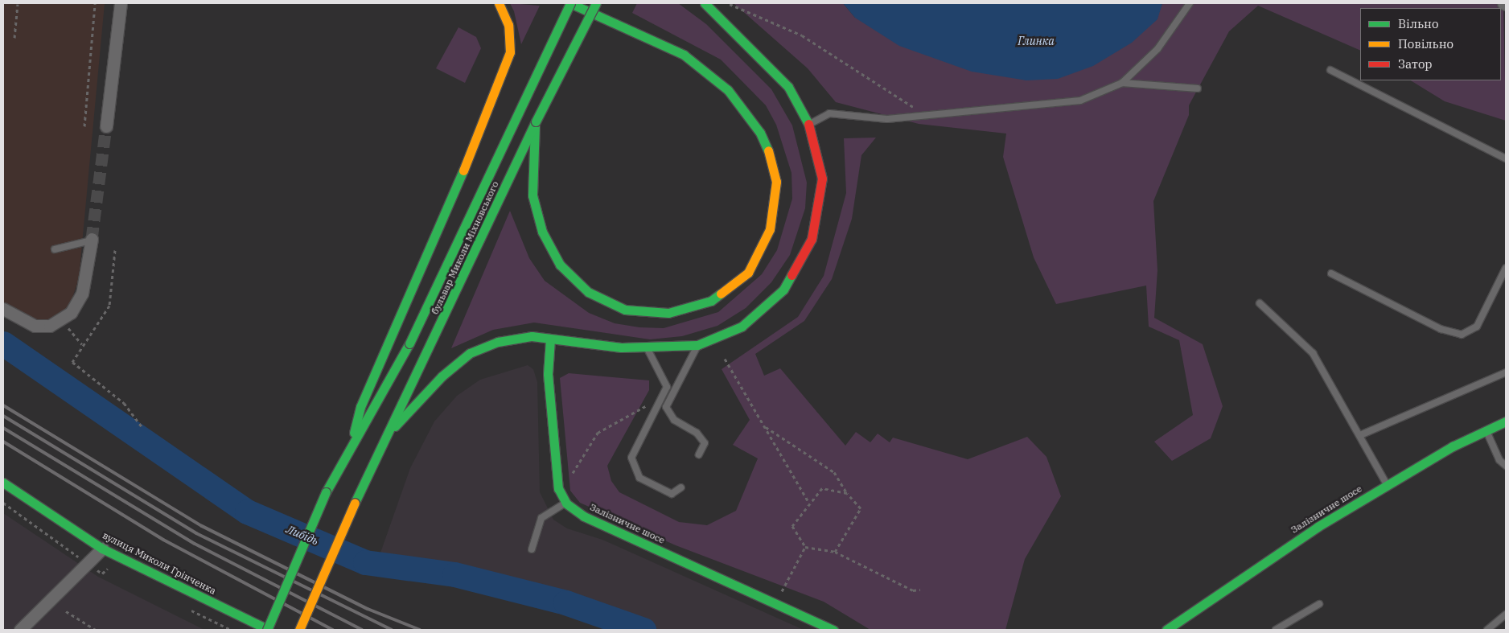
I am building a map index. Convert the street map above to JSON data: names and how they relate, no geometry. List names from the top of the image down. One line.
{"streets":{"main road":["бульвар Миколи Міхновського","Залізничне шосе","вулиця Миколи Грінченка"]},"crossings":[["бульвар Миколи Міхновського","вулиця Миколи Грінченка"]],"water":["Глинка","Либідь"],"legend":["Вільно","Повільно","Затор"]}
